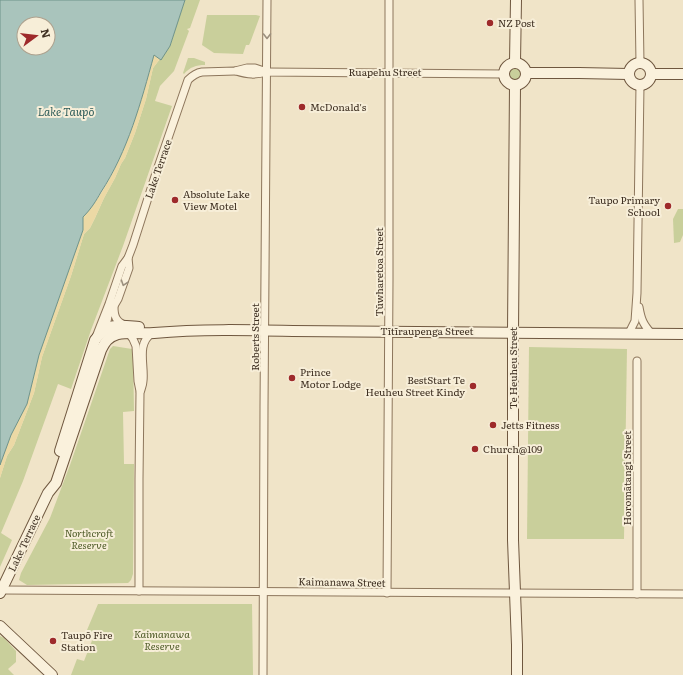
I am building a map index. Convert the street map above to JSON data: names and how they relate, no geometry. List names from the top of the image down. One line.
{"streets":{"main road":["Lake Terrace","Tītīraupenga Street","Te Heuheu Street"],"street":["Ruapehu Street","Tūwharetoa Street","Roberts Street","Horomātangi Street","Kaimanawa Street"]},"crossings":[["Ruapehu Street","Lake Terrace"],["Ruapehu Street","Tūwharetoa Street"],["Ruapehu Street","Roberts Street"],["Ruapehu Street","Te Heuheu Street"],["Lake Terrace","Tītīraupenga Street"],["Lake Terrace","Kaimanawa Street"],["Tūwharetoa Street","Tītīraupenga Street"],["Tūwharetoa Street","Kaimanawa Street"],["Tītīraupenga Street","Roberts Street"],["Tītīraupenga Street","Te Heuheu Street"],["Roberts Street","Kaimanawa Street"],["Te Heuheu Street","Kaimanawa Street"],["Horomātangi Street","Kaimanawa Street"]],"water":["Lake Taupō"],"parks":["Northcroft Reserve","Kaimanawa Reserve"],"places":["NZ Post","McDonald's","Absolute Lake View Motel","Taupo Primary School","Prince Motor Lodge","BestStart Te Heuheu Street Kindy","Jetts Fitness","Church@109","Taupō Fire Station"],"north":"right"}
